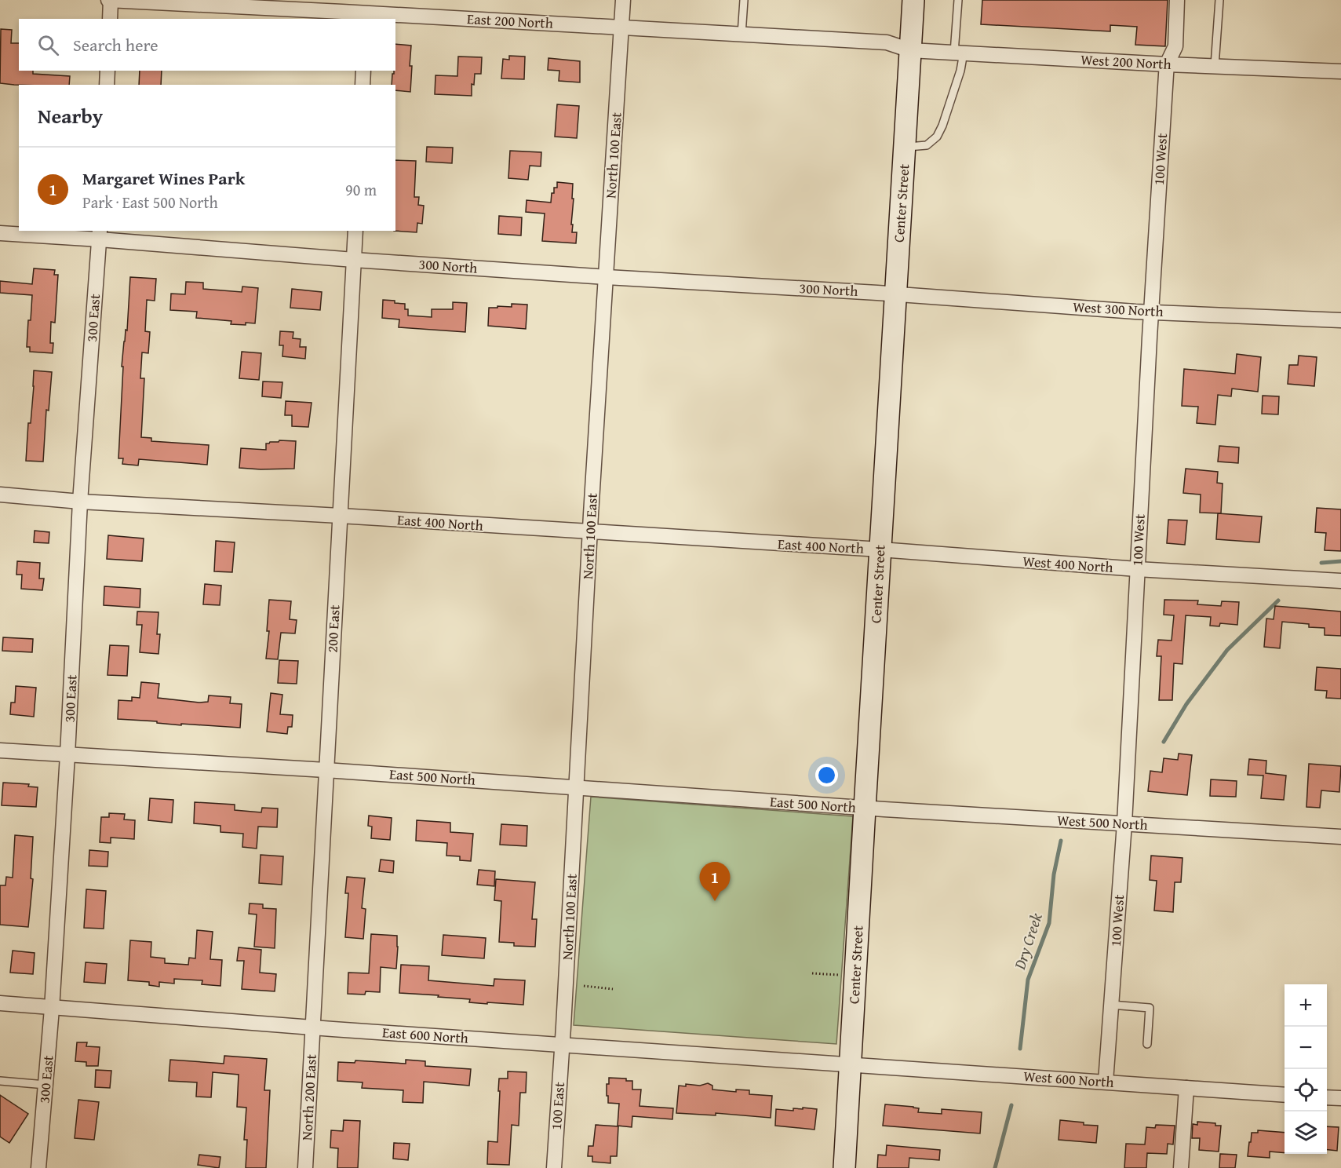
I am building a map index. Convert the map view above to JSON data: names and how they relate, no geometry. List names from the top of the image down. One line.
{"streets":{"street":["East 200 North","West 200 North","North 100 East","100 West","Center Street","300 North","West 300 North","300 East","East 400 North","West 400 North","200 East","East 500 North","West 500 North","East 600 North","West 600 North","North 200 East","100 East"]},"crossings":[["East 200 North","West 200 North"],["East 200 North","North 100 East"],["East 200 North","Center Street"],["West 200 North","100 West"],["West 200 North","Center Street"],["North 100 East","300 North"],["North 100 East","East 400 North"],["North 100 East","East 500 North"],["North 100 East","East 600 North"],["North 100 East","100 East"],["100 West","West 300 North"],["100 West","West 400 North"],["100 West","West 500 North"],["100 West","West 600 North"],["Center Street","300 North"],["Center Street","West 300 North"],["Center Street","East 400 North"],["Center Street","West 400 North"],["Center Street","East 500 North"],["Center Street","West 500 North"],["Center Street","East 600 North"],["Center Street","West 600 North"],["300 North","West 300 North"],["300 North","300 East"],["300 North","200 East"],["300 East","East 400 North"],["300 East","East 500 North"],["300 East","East 600 North"],["East 400 North","West 400 North"],["East 400 North","200 East"],["200 East","East 500 North"],["200 East","East 600 North"],["200 East","North 200 East"],["East 500 North","West 500 North"],["East 600 North","West 600 North"],["East 600 North","North 200 East"],["East 600 North","100 East"]],"water":["Dry Creek"],"page":{"search":"Search here","heading":"Nearby","list":[{"mark":"1","name":"Margaret Wines Park","note":"Park · East 500 North","value":"90 m"}],"pins":"1","map_buttons":["+","−"]}}
